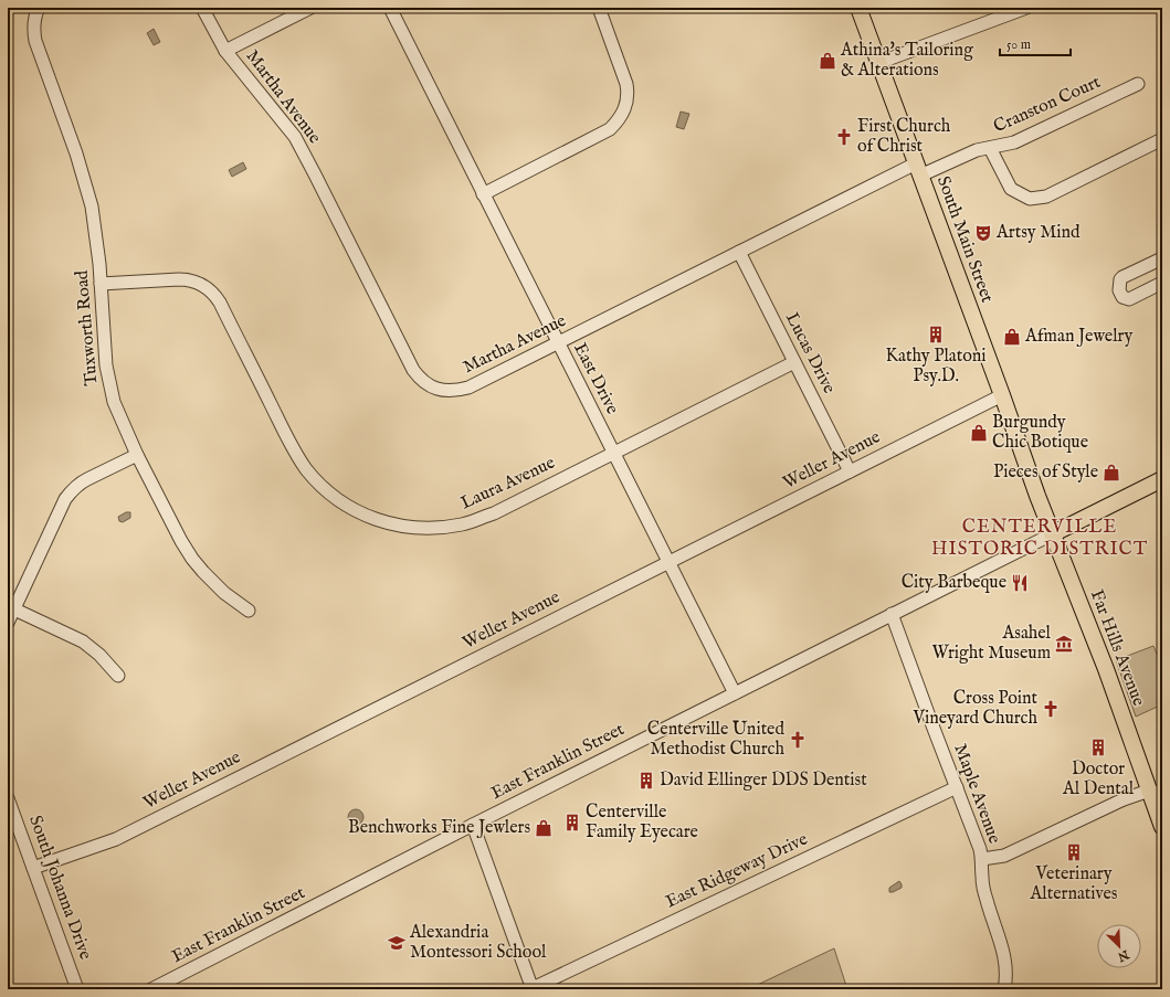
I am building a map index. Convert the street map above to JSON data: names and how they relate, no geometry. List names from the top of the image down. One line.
{"streets":{"main road":["South Main Street","Far Hills Avenue"],"street":["Martha Avenue","Cranston Court","Tuxworth Road","Lucas Drive","East Drive","Weller Avenue","Laura Avenue","East Franklin Street","Maple Avenue","East Ridgeway Drive","South Johanna Drive"]},"crossings":[["Martha Avenue","Cranston Court"],["Martha Avenue","South Main Street"],["Martha Avenue","Lucas Drive"],["Martha Avenue","East Drive"],["Cranston Court","South Main Street"],["South Main Street","Weller Avenue"],["South Main Street","Far Hills Avenue"],["South Main Street","East Franklin Street"],["Tuxworth Road","Laura Avenue"],["Lucas Drive","Weller Avenue"],["Lucas Drive","Laura Avenue"],["East Drive","Weller Avenue"],["East Drive","Laura Avenue"],["East Drive","East Franklin Street"],["Weller Avenue","South Johanna Drive"],["Far Hills Avenue","East Franklin Street"],["East Franklin Street","Maple Avenue"],["Maple Avenue","East Ridgeway Drive"]],"districts":["CENTERVILLE HISTORIC DISTRICT"],"places":{"shop":["Athina's Tailoring & Alterations","Afman Jewelry","Burgundy Chic Botique","Pieces of Style","Benchworks Fine Jewlers"],"church":["First Church of Christ","Cross Point Vineyard Church","Centerville United Methodist Church"],"theatre":["Artsy Mind"],"building":["Kathy Platoni Psy.D.","Doctor Al Dental","David Ellinger DDS Dentist","Centerville Family Eyecare","Veterinary Alternatives"],"restaurant":["City Barbeque"],"museum":["Asahel Wright Museum"],"school or university":["Alexandria Montessori School"]},"scale_bar":"50 m","north":"bottom right"}
